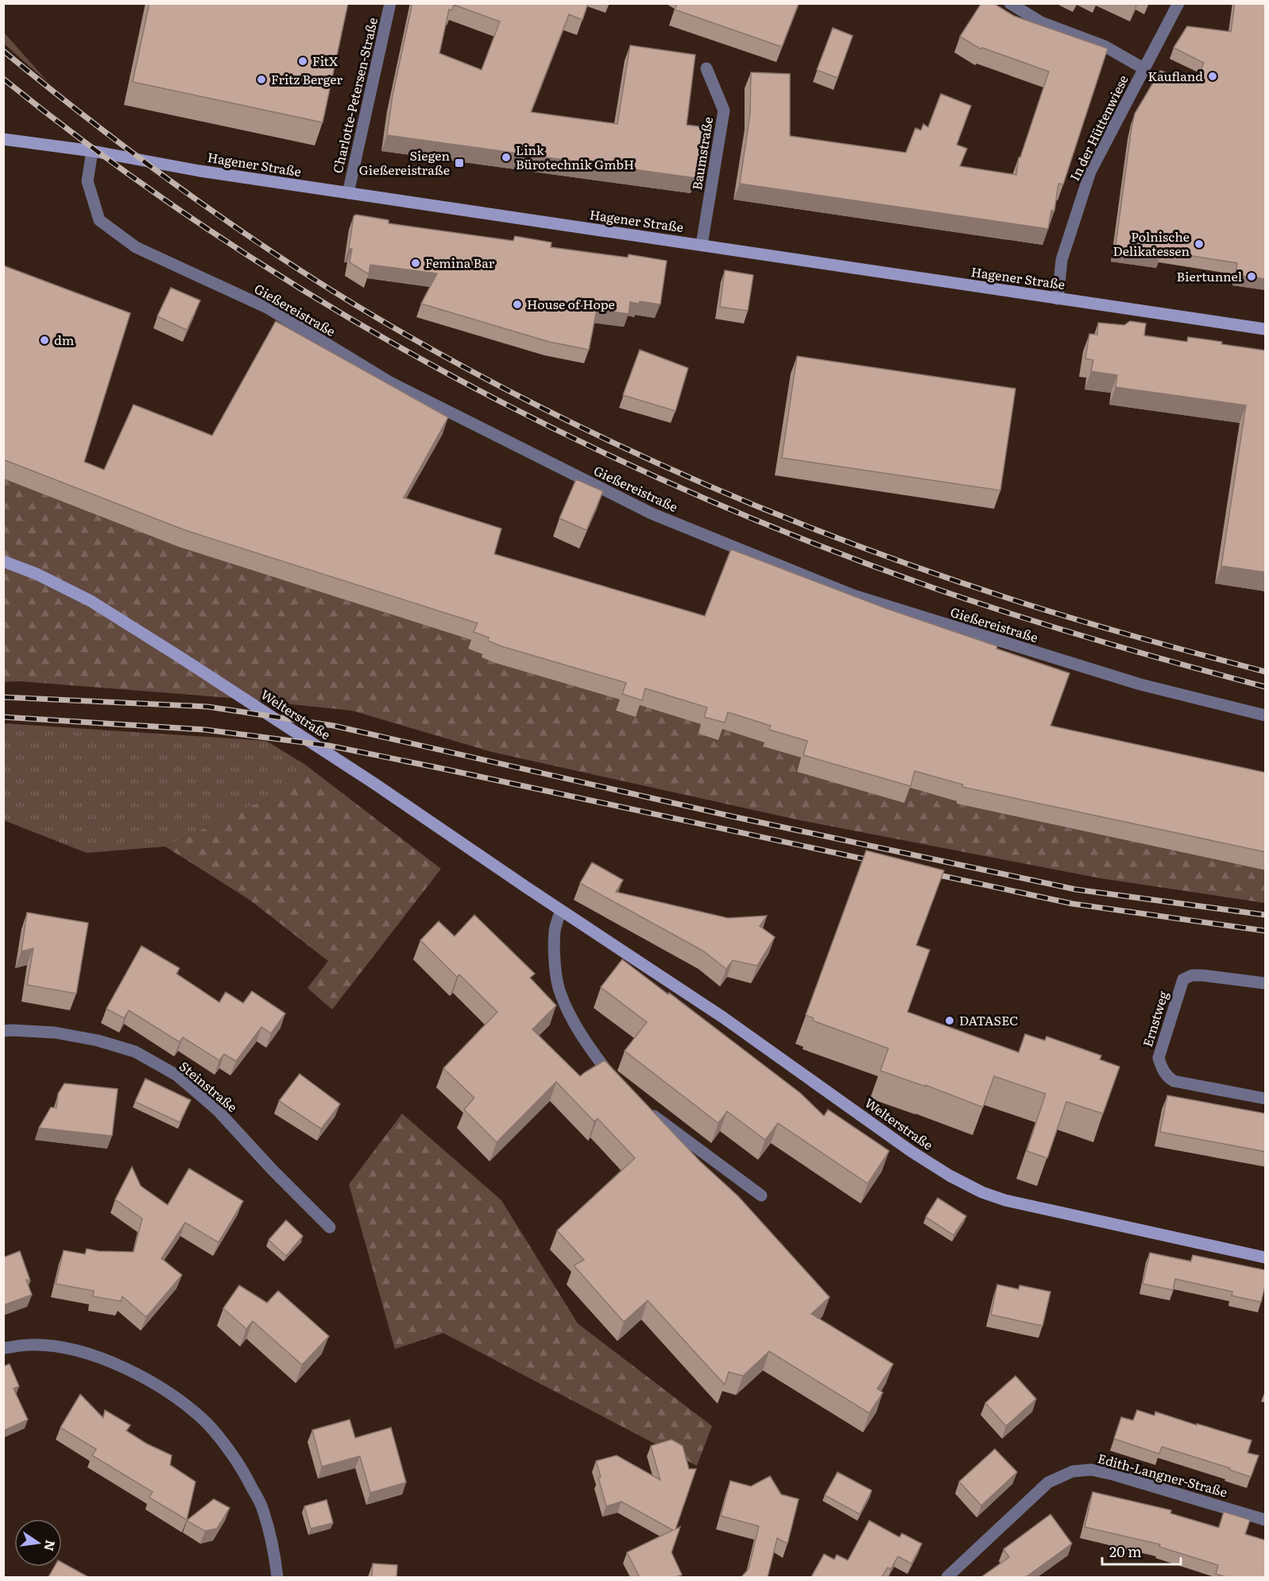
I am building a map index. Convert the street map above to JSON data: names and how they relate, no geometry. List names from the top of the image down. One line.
{"streets":{"street":["Charlotte-Petersen-Straße","In der Hüttenwiese","Baumstraße","Hagener Straße","Gießereistraße","Welterstraße","Ernstweg","Steinstraße","Edith-Langner-Straße"]},"crossings":[["Charlotte-Petersen-Straße","Hagener Straße"],["In der Hüttenwiese","Hagener Straße"],["Baumstraße","Hagener Straße"],["Hagener Straße","Gießereistraße"]],"places":{"other":["FitX","Kaufland","Fritz Berger","Link Bürotechnik GmbH","Polnische Delikatessen","Femina Bar","Biertunnel","House of Hope","dm","DATASEC"],"transit":["Siegen Gießereistraße"]},"scale_bar":"20 m","north":"right"}
